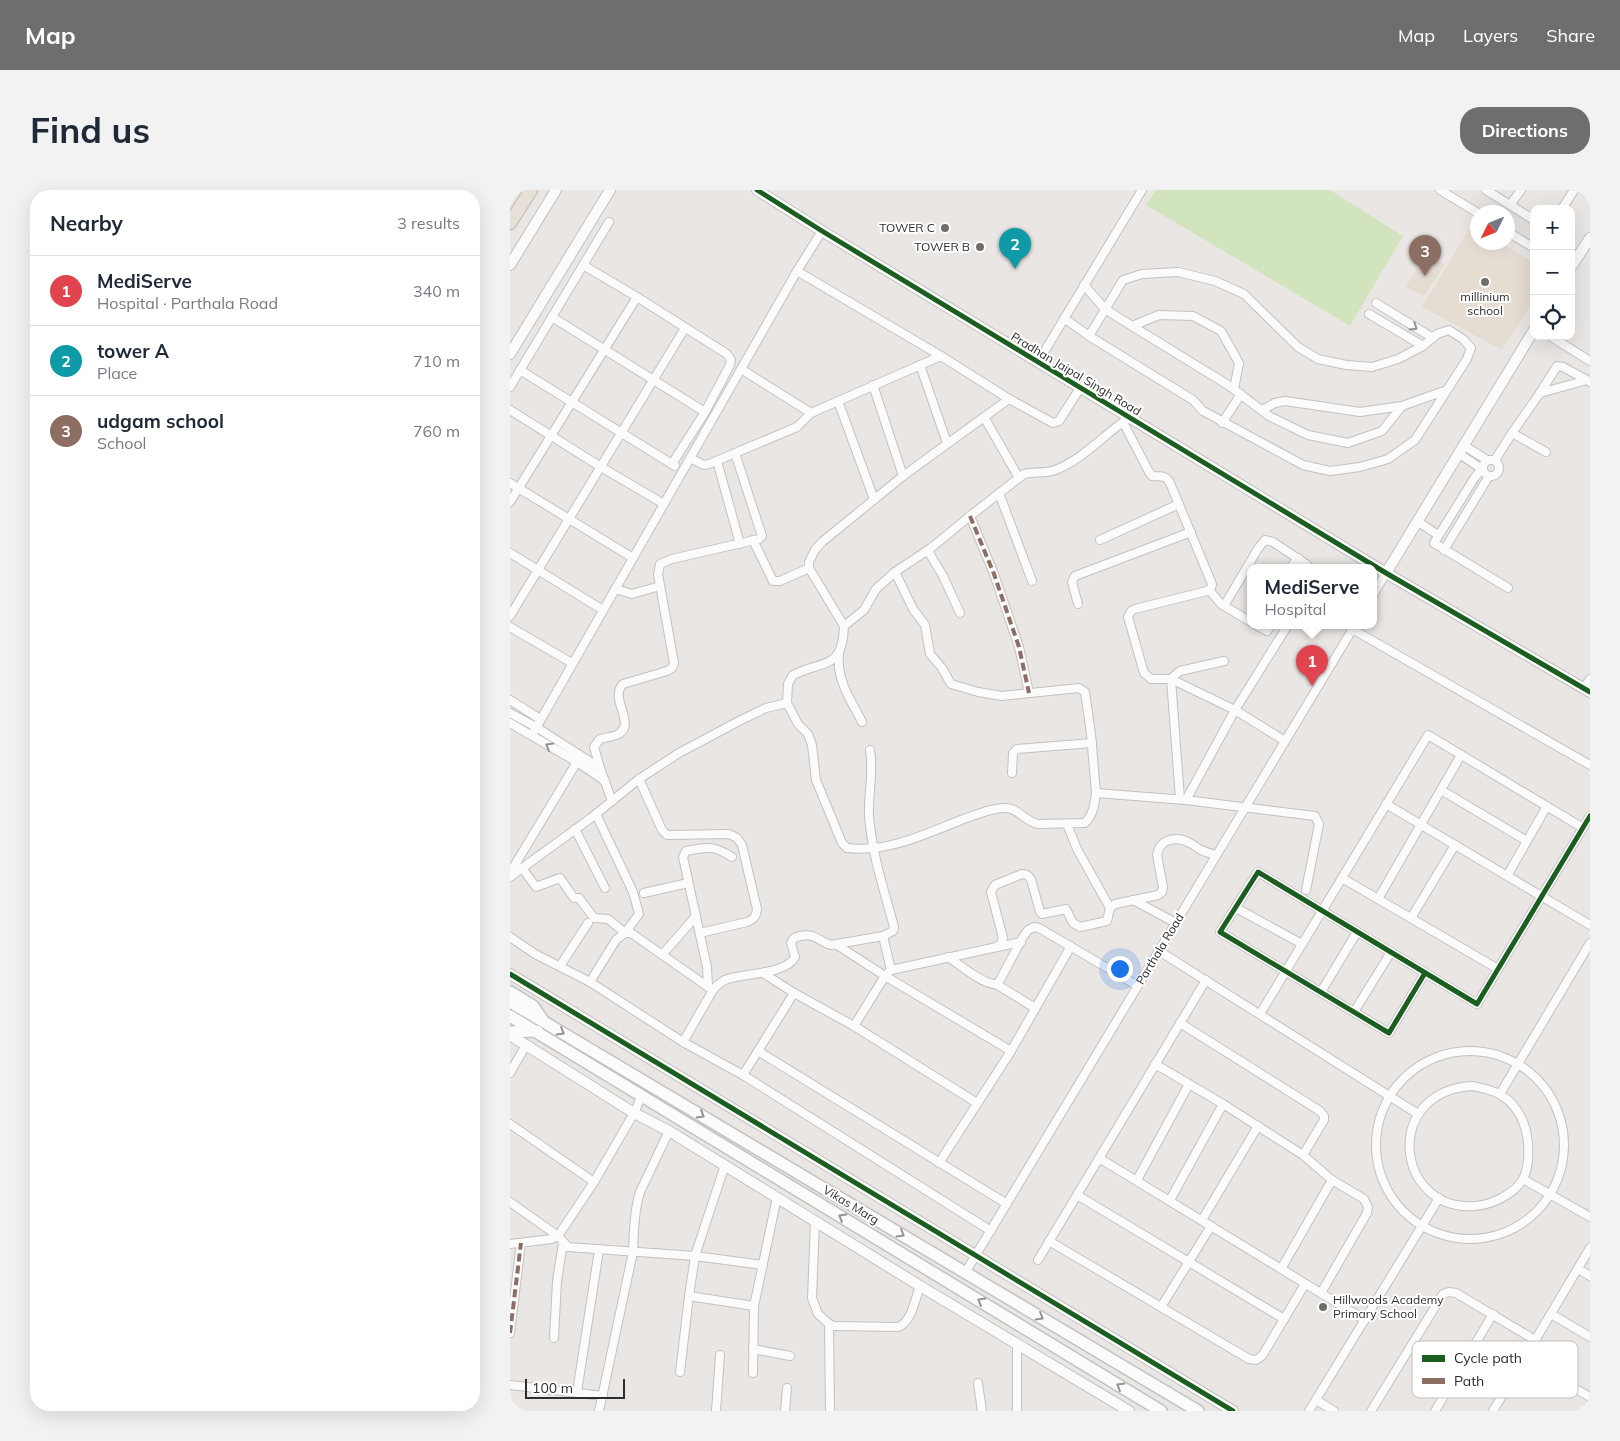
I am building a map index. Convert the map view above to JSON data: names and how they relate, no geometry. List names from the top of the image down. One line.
{"streets":{"main road":["Vikas Marg"],"street":["Pradhan Jaipal Singh Road","Parthala Road"]},"crossings":[["Parthala Road","Vikas Marg"]],"places":["TOWER C","TOWER B","millinium school","Hillwoods Academy Primary School"],"legend":["Cycle path","Path"],"scale_bar":"100 m","north":"bottom left","page":{"header":"Map","nav":["Map","Layers","Share"],"buttons":"Directions","title":"Find us","heading":["Nearby","3 results"],"map_buttons":["+","−"],"pins":["2","3","1"],"list":[{"mark":"1","name":"MediServe","note":"Hospital · Parthala Road","value":"340 m"},{"mark":"2","name":"tower A","note":"Place","value":"710 m"},{"mark":"3","name":"udgam school","note":"School","value":"760 m"}],"popup":["MediServe","Hospital"],"scale":"100 m"}}
